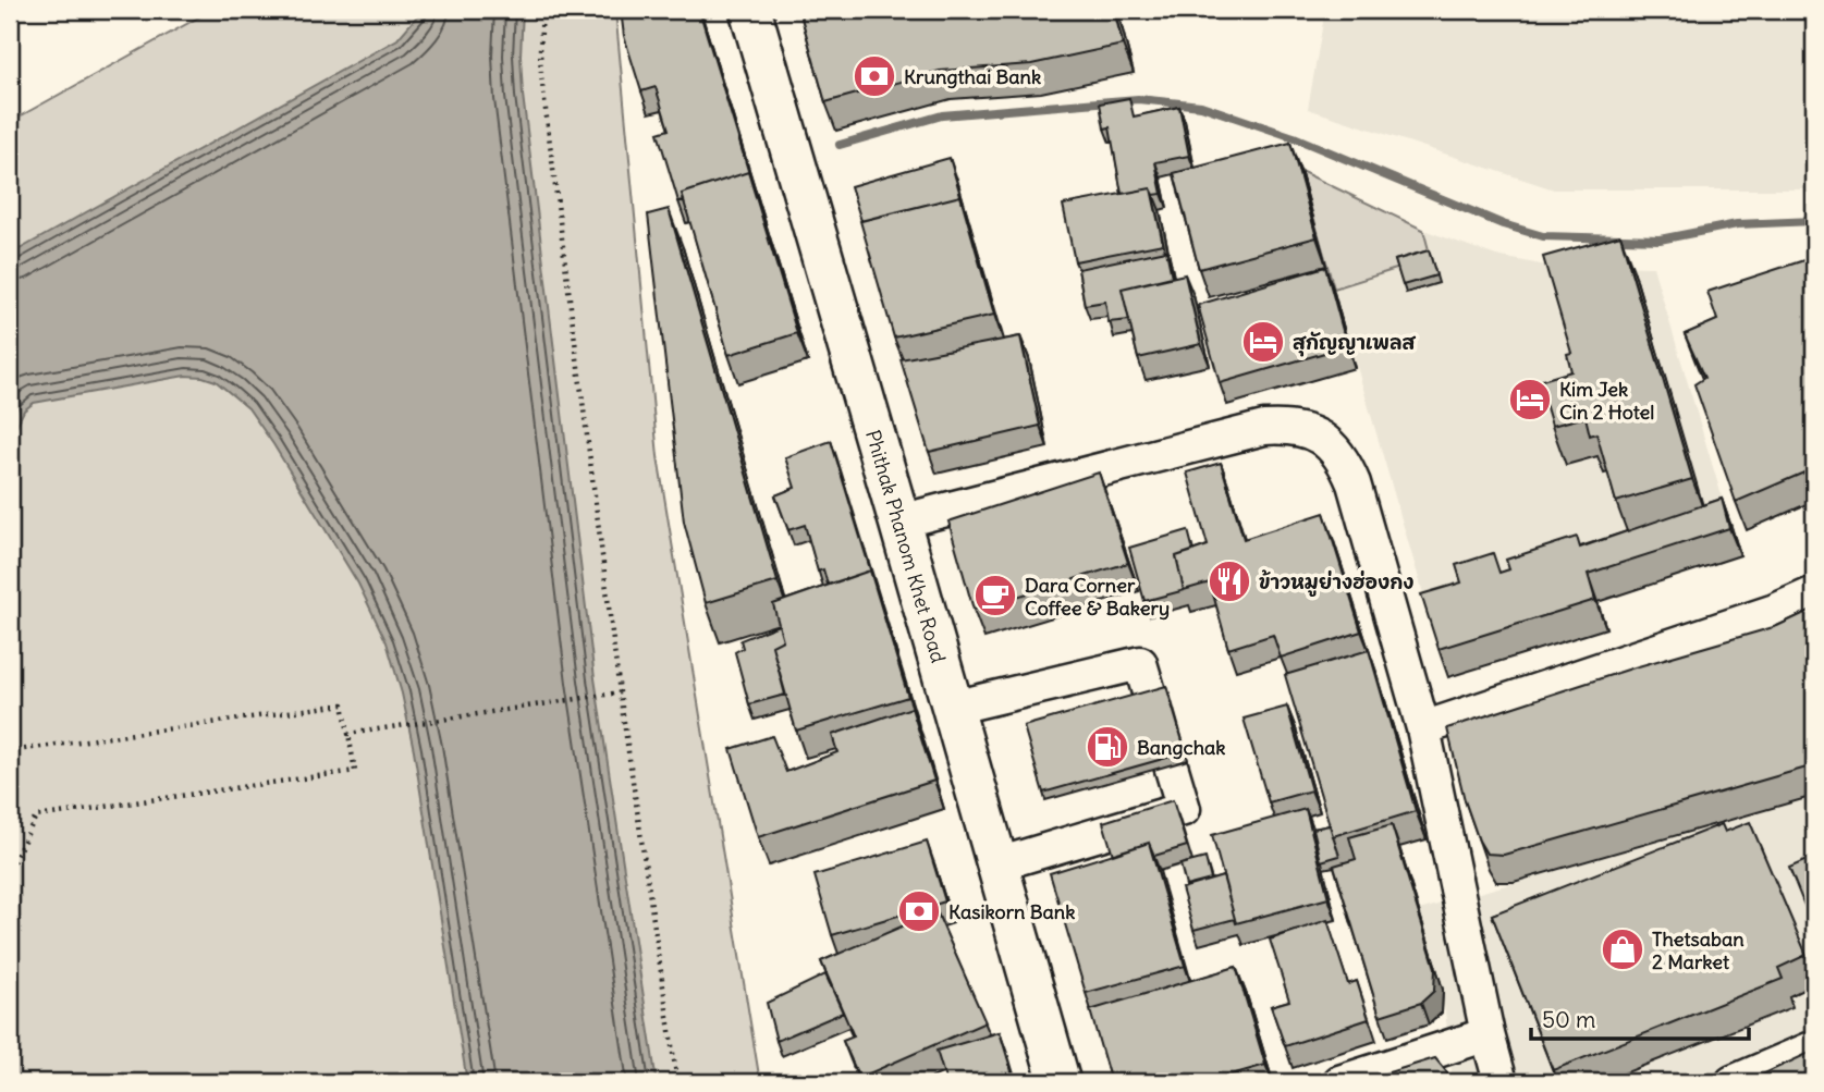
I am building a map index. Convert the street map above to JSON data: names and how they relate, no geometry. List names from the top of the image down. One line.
{"streets":{"main road":["Phithak Phanom Khet Road"]},"places":{"bank":["Krungthai Bank","Kasikorn Bank"],"hotel":["สุกัญญาเพลส","Kim Jek Cin 2 Hotel"],"restaurant":["ข้าวหมูย่างฮ่องกง"],"cafe":["Dara Corner Coffee & Bakery"],"fuel station":["Bangchak"],"shop":["Thetsaban 2 Market"]},"scale_bar":"50 m"}
